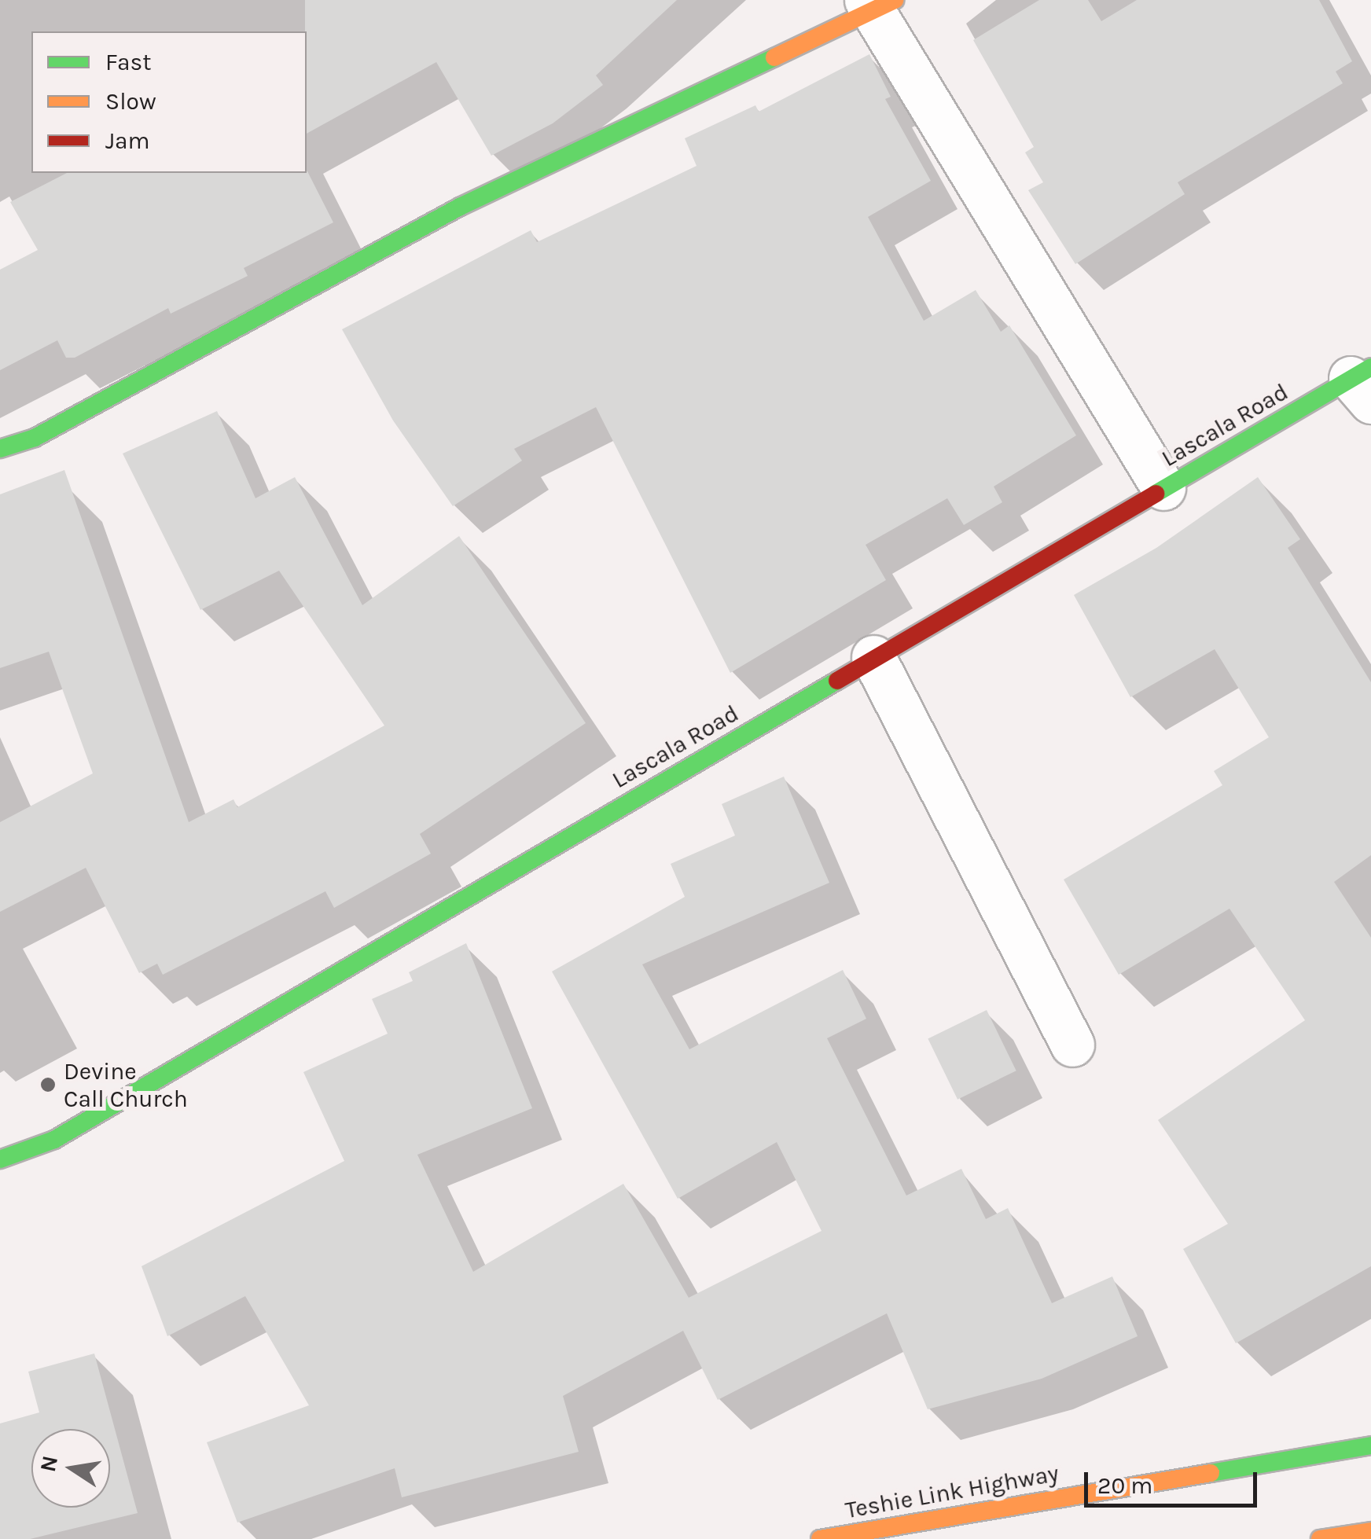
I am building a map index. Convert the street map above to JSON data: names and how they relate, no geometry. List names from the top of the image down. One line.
{"streets":{"street":["Lascala Road","Teshie Link Highway"]},"places":["Devine Call Church"],"legend":["Fast","Slow","Jam"],"scale_bar":"20 m","north":"left"}
